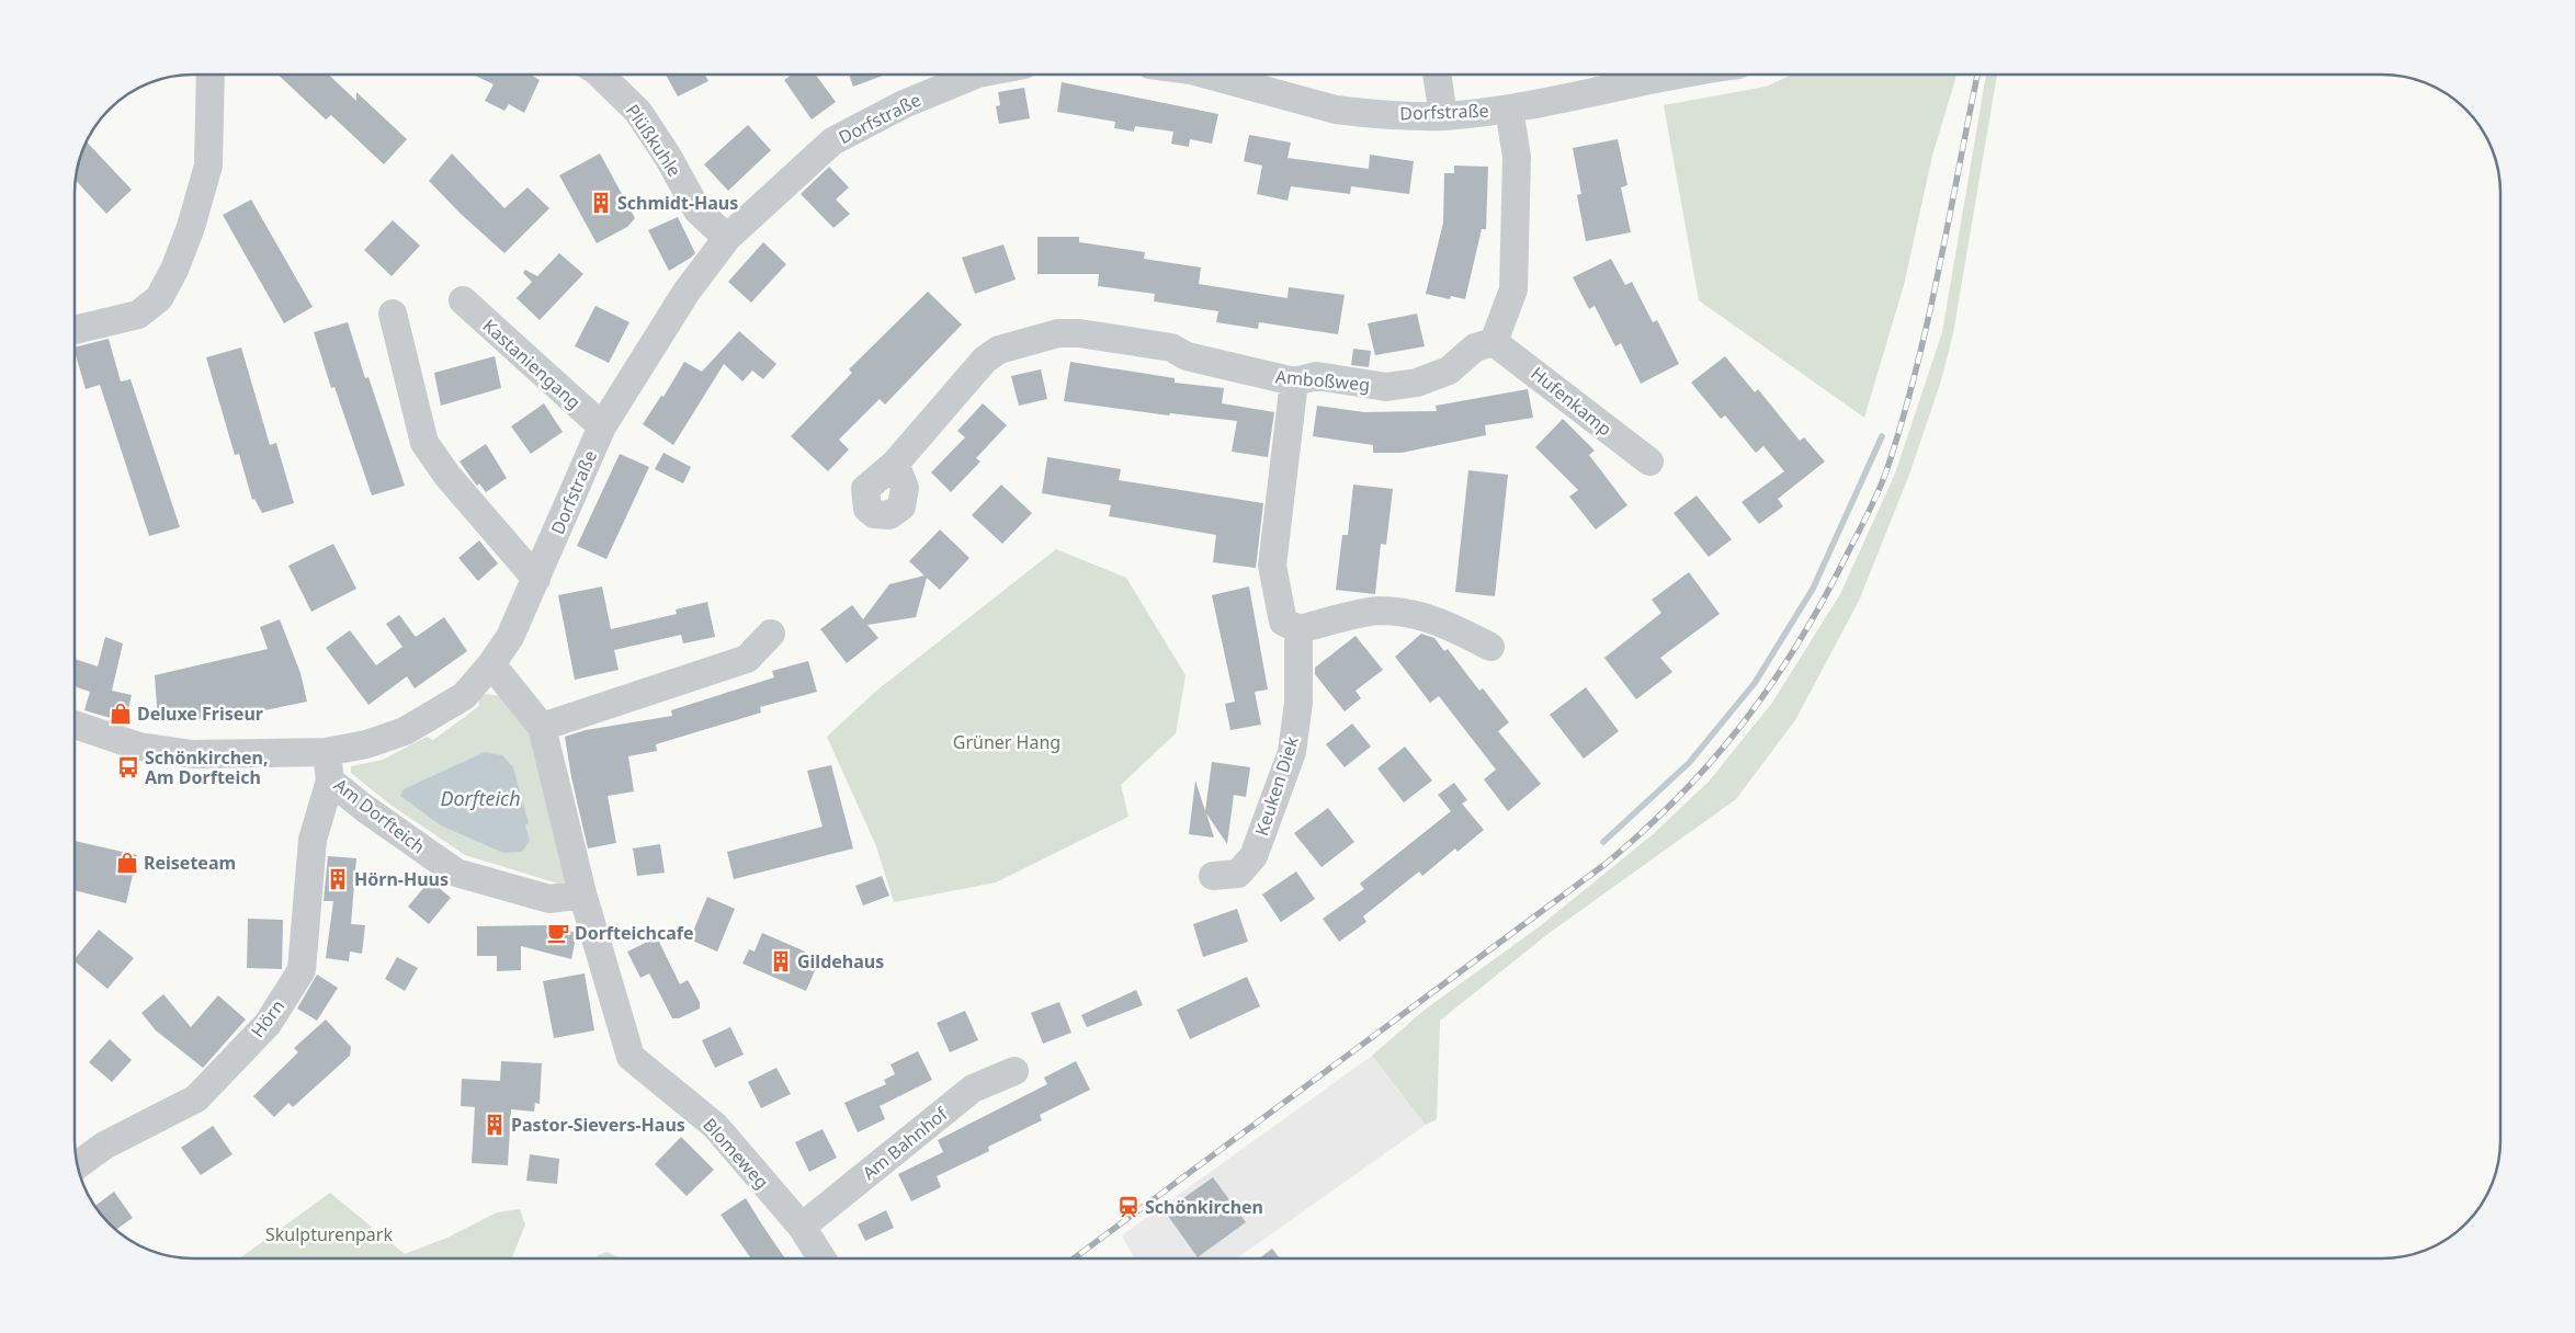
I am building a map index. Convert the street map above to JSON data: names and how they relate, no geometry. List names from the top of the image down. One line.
{"streets":{"street":["Dorfstraße","Plüßkuhle","Kastaniengang","Amboßweg","Hufenkamp","Keuken Diek","Am Dorfteich","Hörn","Am Bahnhof","Blomeweg"]},"crossings":[["Dorfstraße","Plüßkuhle"],["Dorfstraße","Kastaniengang"],["Dorfstraße","Am Dorfteich"],["Amboßweg","Hufenkamp"],["Am Dorfteich","Hörn"],["Am Dorfteich","Blomeweg"],["Am Bahnhof","Blomeweg"]],"water":["Dorfteich"],"parks":["Grüner Hang","Skulpturenpark"],"places":{"building":["Schmidt-Haus","Hörn-Huus","Gildehaus","Pastor-Sievers-Haus"],"shop":["Deluxe Friseur","Reiseteam"],"bus stop":["Schönkirchen, Am Dorfteich"],"cafe":["Dorfteichcafe"],"station":["Schönkirchen"]}}
